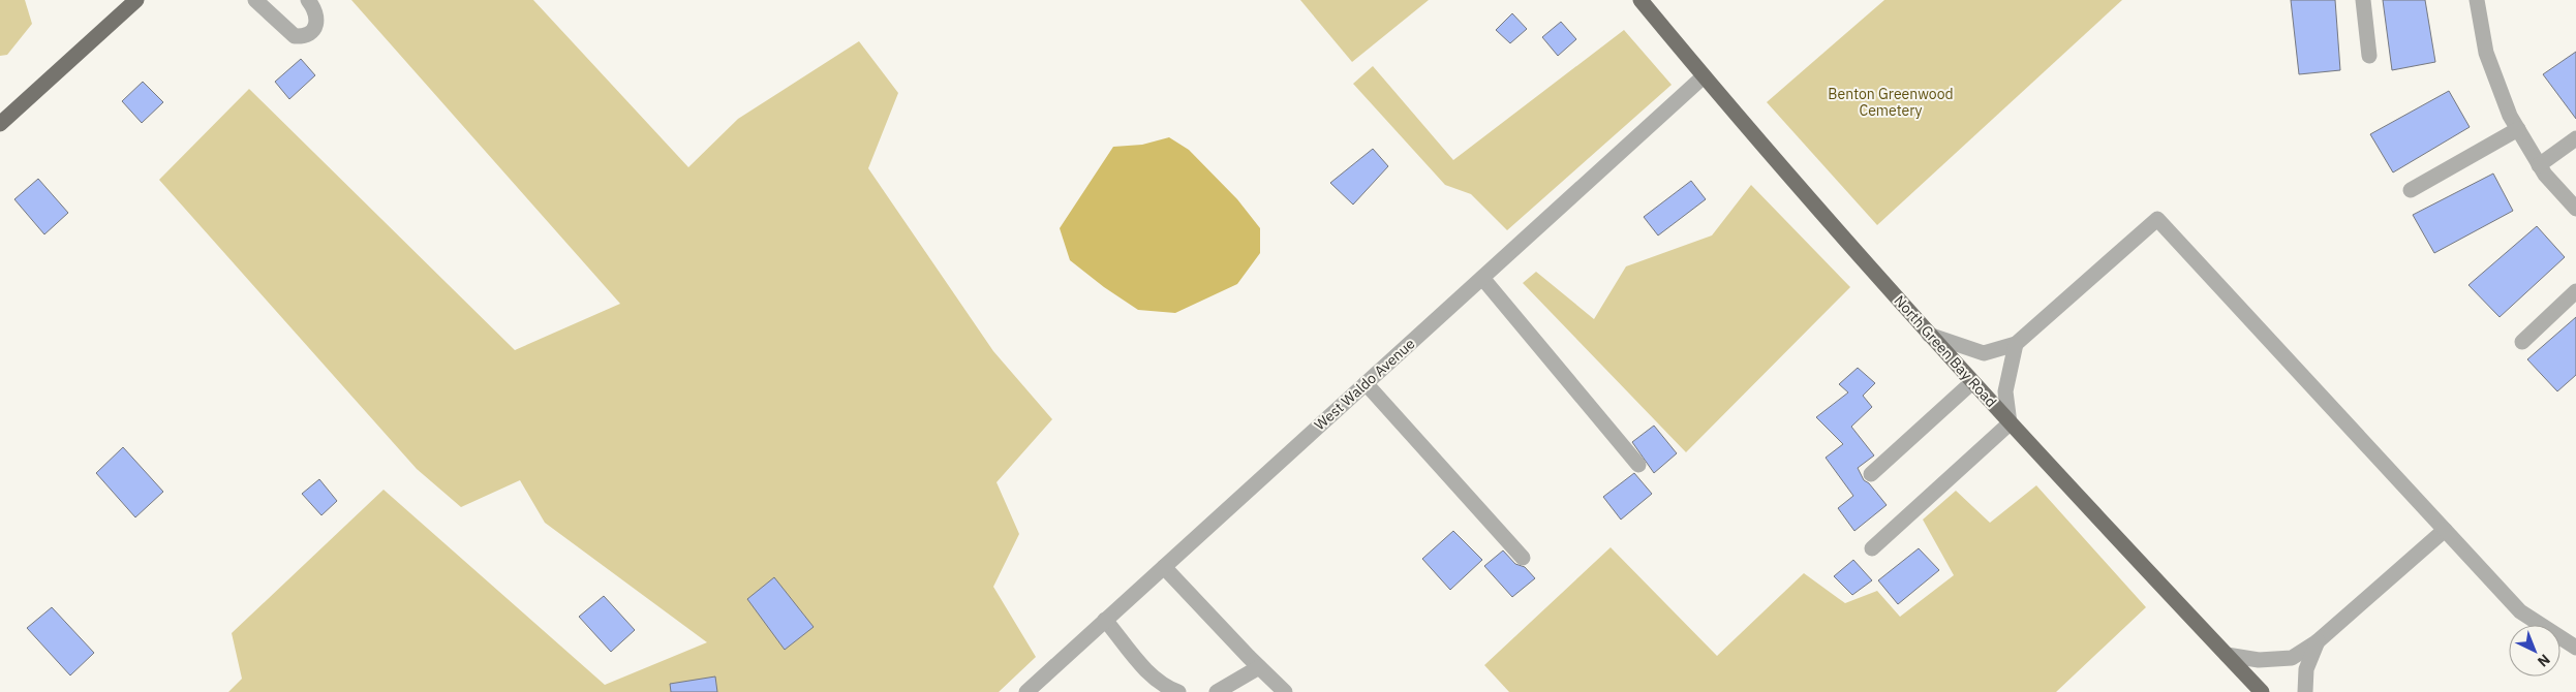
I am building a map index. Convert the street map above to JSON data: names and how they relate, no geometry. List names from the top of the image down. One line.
{"streets":{"main road":["North Green Bay Road"],"street":["West Waldo Avenue"]},"crossings":[["North Green Bay Road","West Waldo Avenue"]],"parks":["Benton Greenwood Cemetery"],"north":"bottom right"}
